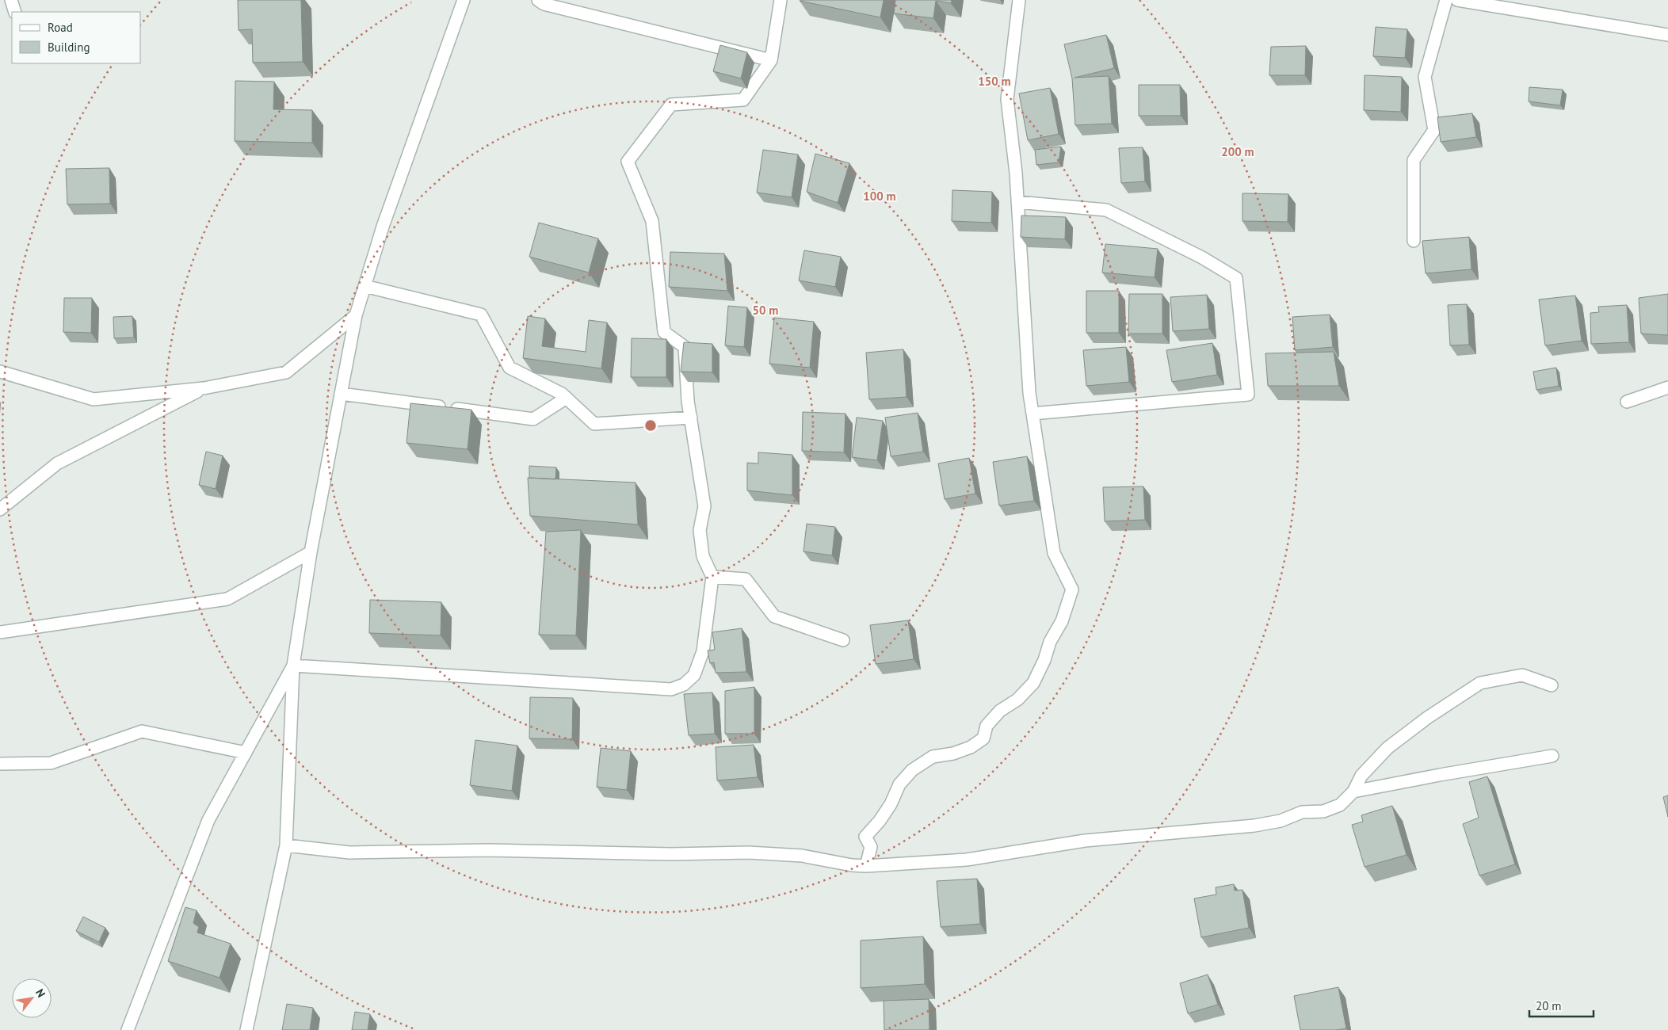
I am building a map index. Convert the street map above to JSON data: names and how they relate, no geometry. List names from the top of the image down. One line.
{"legend":["Road","Building"],"scale_bar":"20 m","north":"top right","rings":["150 m","200 m","100 m","50 m"]}
